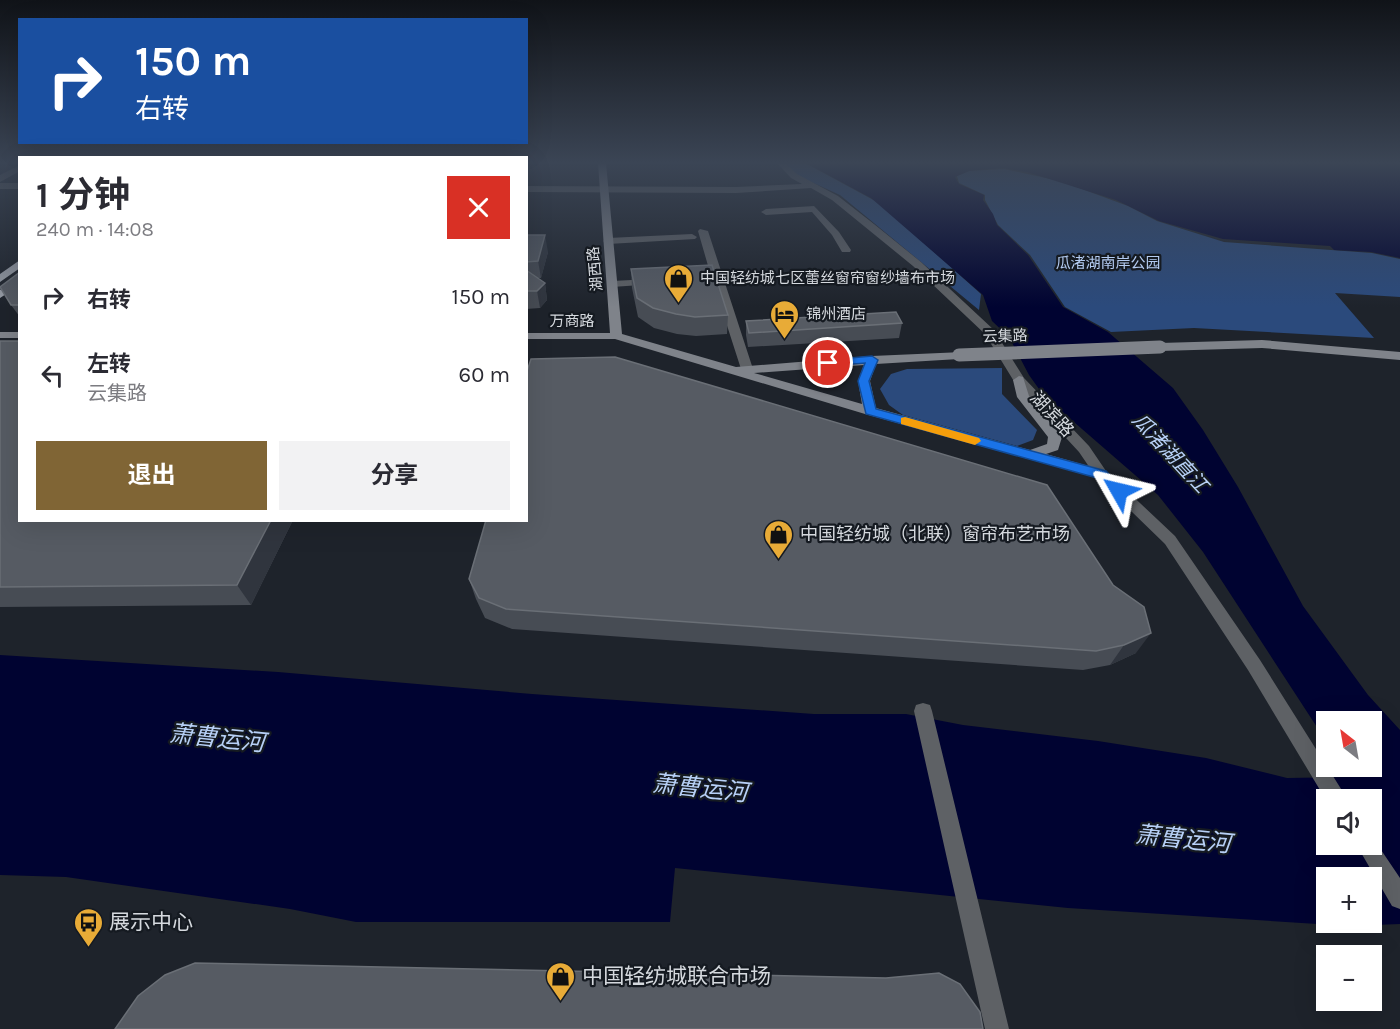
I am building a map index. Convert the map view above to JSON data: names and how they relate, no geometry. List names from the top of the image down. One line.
{"streets":{"street":["湖西路","万商路","云集路","湖滨路"]},"crossings":[["湖西路","万商路"],["湖西路","云集路"],["万商路","云集路"]],"water":["瓜渚湖直江","萧曹运河"],"parks":["瓜渚湖南岸公园"],"places":{"shop":["中国轻纺城七区蕾丝窗帘窗纱墙布市场","中国轻纺城（北联）窗帘布艺市场","中国轻纺城联合市场"],"hotel":["锦州酒店"],"bus stop":["展示中心"]},"north":"top left","page":{"turn":["150 m","右转"],"heading":["1 分钟","240 m · 14:08"],"list":[{"name":"右转","value":"150 m"},{"name":"左转","note":"云集路","value":"60 m"}],"buttons":["退出","分享"],"map_buttons":["+","−"]}}
